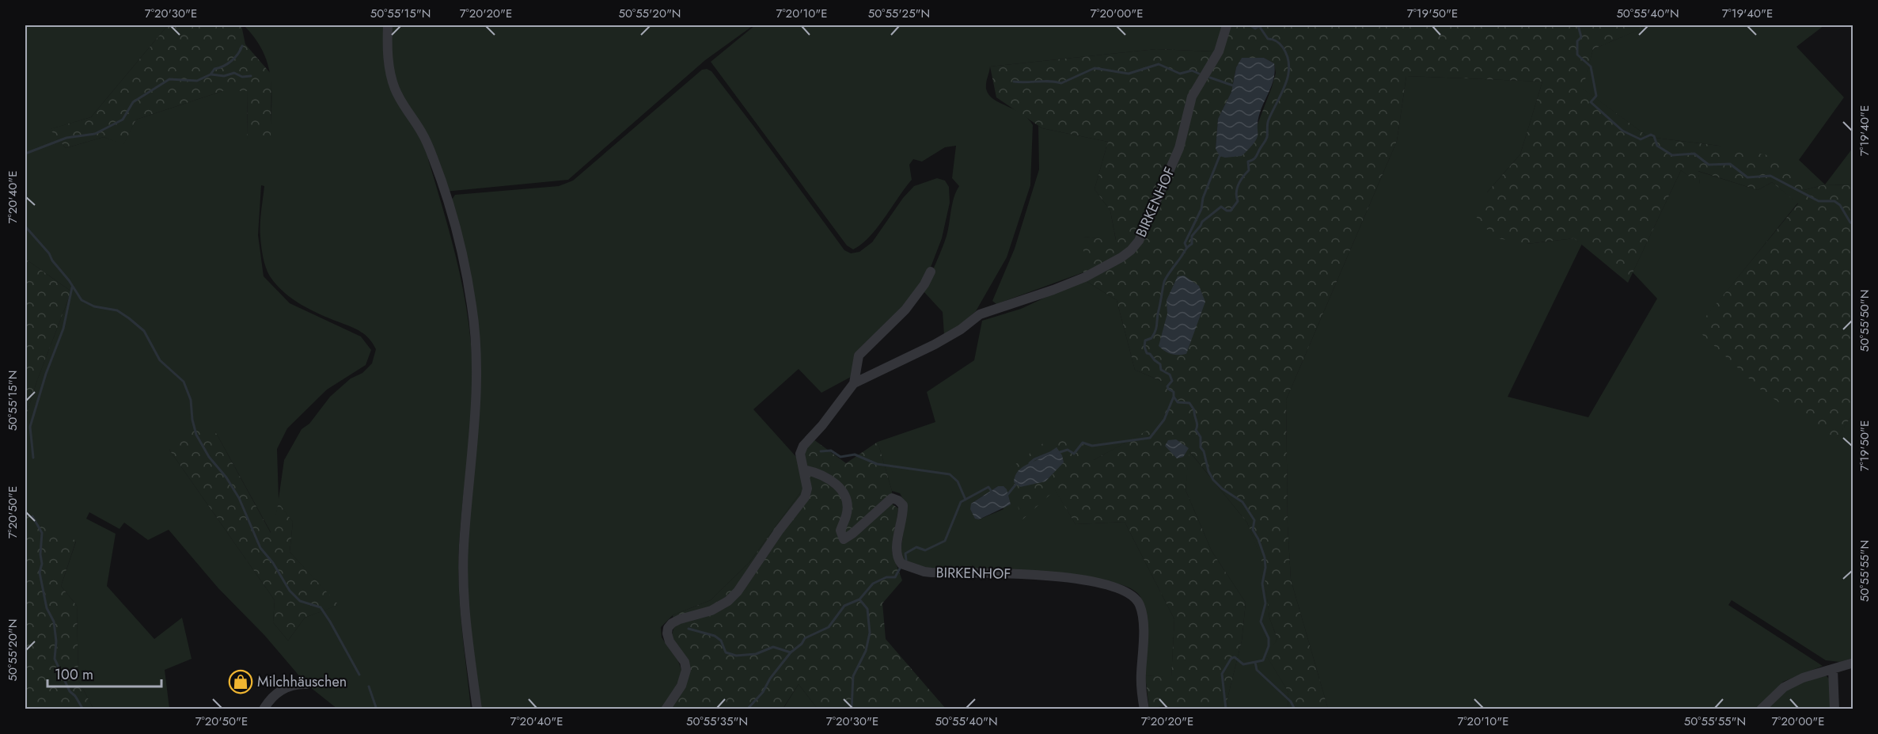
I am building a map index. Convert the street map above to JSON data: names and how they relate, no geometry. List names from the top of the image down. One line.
{"streets":{"street":["BIRKENHOF"]},"places":{"shop":["Milchhäuschen"]},"scale_bar":"100 m","coordinates":["7°20'30\"E","50°55'15\"N","7°20'20\"E","50°55'20\"N","7°20'10\"E","50°55'25\"N","7°20'00\"E","7°19'50\"E","50°55'40\"N","7°19'40\"E","7°20'40\"E","50°55'50\"N","7°20'50\"E","50°55'55\"N","50°55'35\"N"]}
